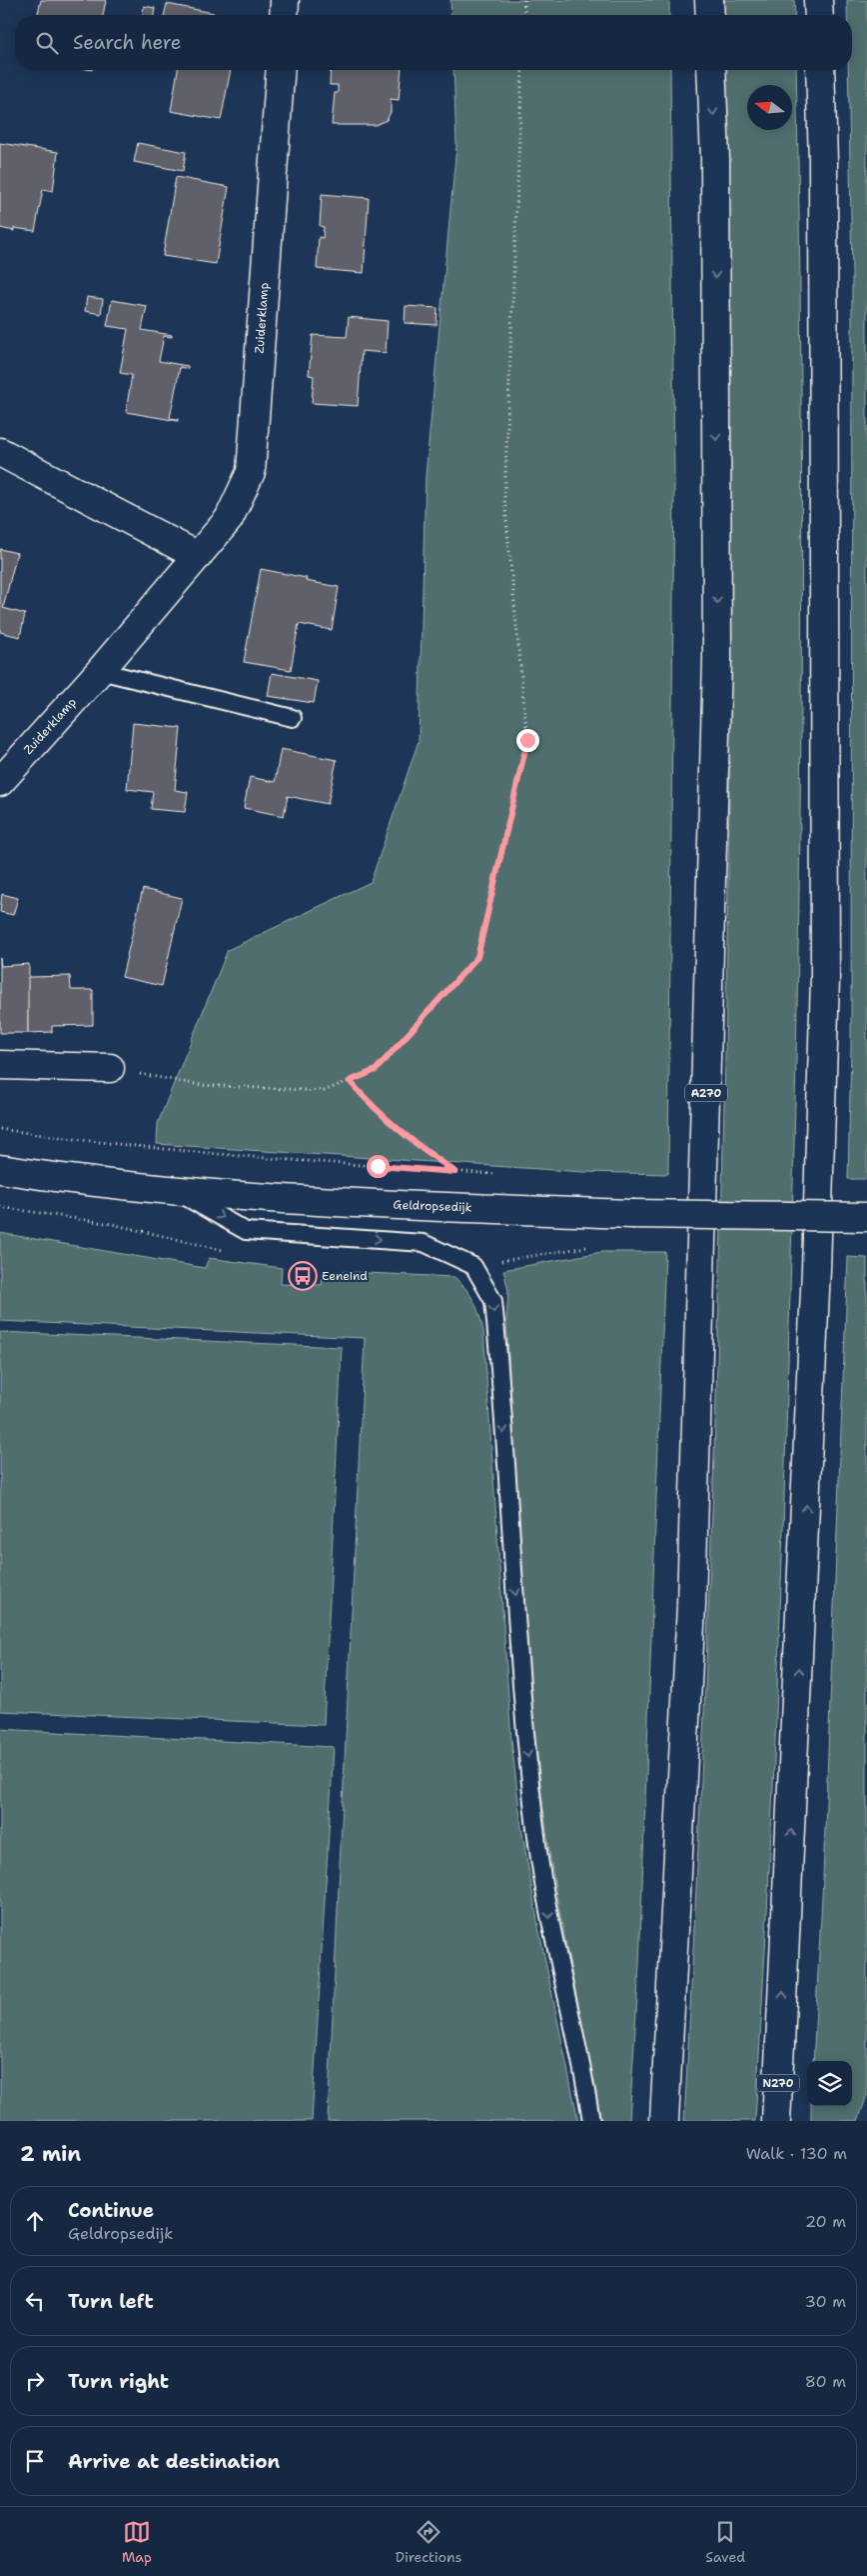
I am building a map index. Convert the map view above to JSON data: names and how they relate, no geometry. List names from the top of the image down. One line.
{"streets":{"main road":["Zuiderklamp","A270","Geldropsedijk","N270"]},"places":{"bus stop":["Eeneind"]},"north":"left","page":{"search":"Search here","heading":["2 min","Walk · 130 m"],"list":[["Continue","Geldropsedijk","20 m"],["Turn left","30 m"],["Turn right","80 m"],"Arrive at destination"],"nav":["Map","Directions","Saved"]}}
